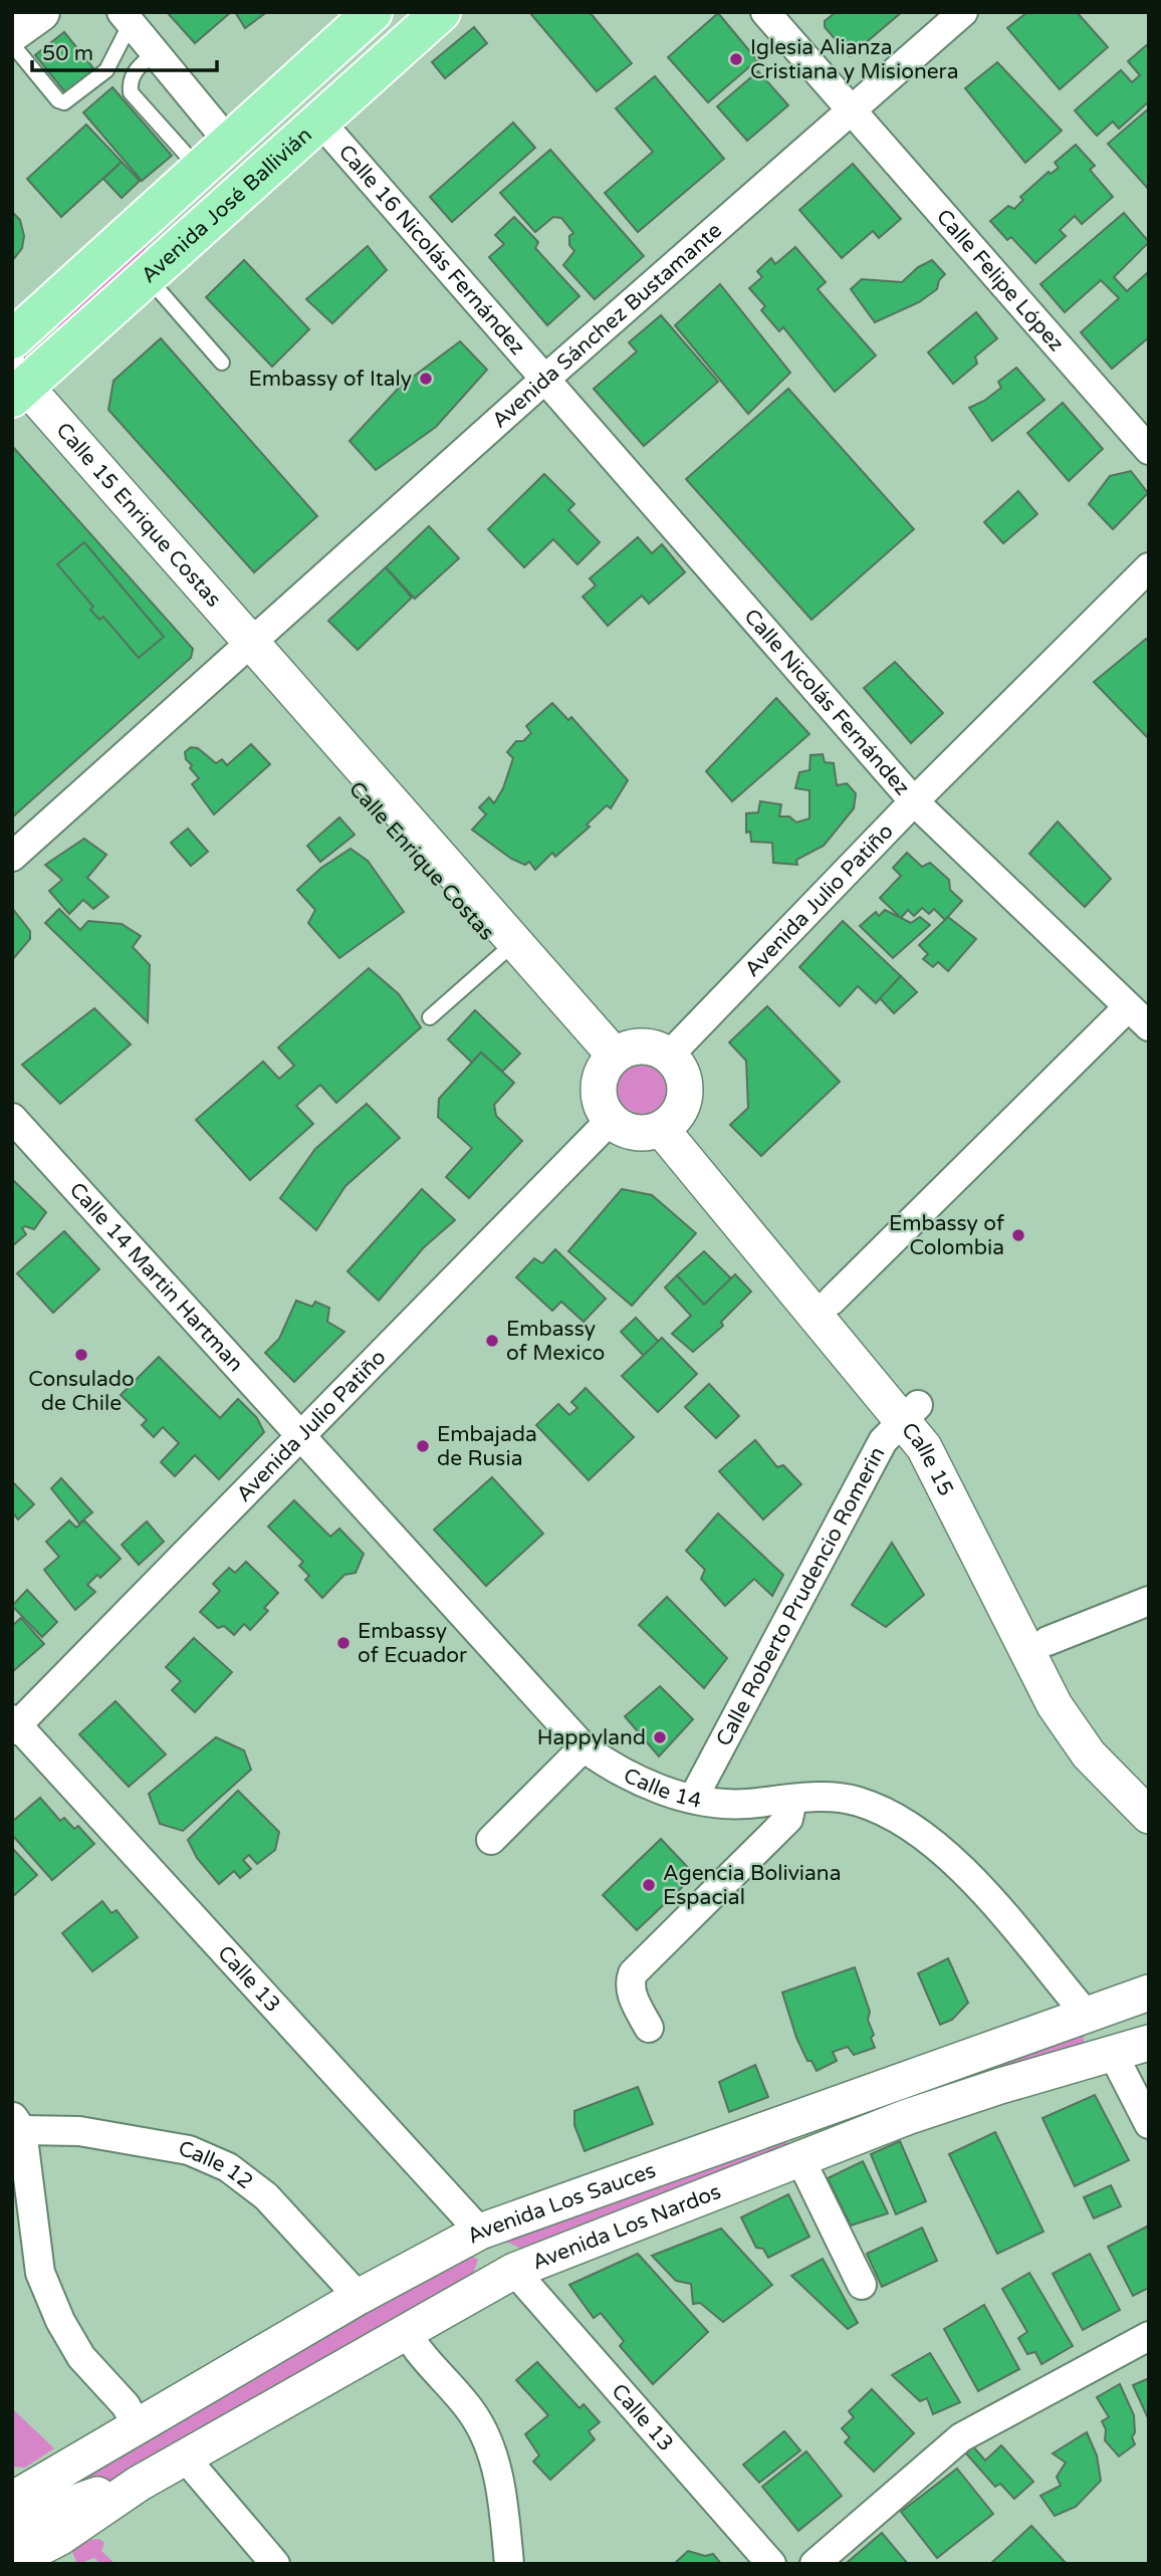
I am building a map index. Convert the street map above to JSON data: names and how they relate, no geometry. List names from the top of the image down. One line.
{"streets":{"main road":["Avenida José Ballivián"],"street":["Calle 16 Nicolás Fernández","Calle Felipe López","Avenida Sánchez Bustamante","Calle 15 Enrique Costas","Calle Nicolás Fernández","Calle Enrique Costas","Avenida Julio Patiño","Calle 14 Martin Hartman","Calle 15","Calle Roberto Prudencio Romerin","Calle 14","Calle 13","Calle 12","Avenida Los Sauces","Avenida Los Nardos"]},"crossings":[["Avenida José Ballivián","Calle 16 Nicolás Fernández"],["Avenida José Ballivián","Calle 15 Enrique Costas"],["Calle 16 Nicolás Fernández","Avenida Sánchez Bustamante"],["Calle 16 Nicolás Fernández","Calle Nicolás Fernández"],["Calle Felipe López","Avenida Sánchez Bustamante"],["Avenida Sánchez Bustamante","Calle 15 Enrique Costas"],["Avenida Sánchez Bustamante","Calle Nicolás Fernández"],["Avenida Sánchez Bustamante","Calle Enrique Costas"],["Calle 15 Enrique Costas","Calle Enrique Costas"],["Calle Nicolás Fernández","Avenida Julio Patiño"],["Calle Enrique Costas","Avenida Julio Patiño"],["Calle Enrique Costas","Calle 15"],["Avenida Julio Patiño","Calle 14 Martin Hartman"],["Avenida Julio Patiño","Calle 15"],["Avenida Julio Patiño","Calle 14"],["Avenida Julio Patiño","Calle 13"],["Calle 14 Martin Hartman","Calle 14"],["Calle 15","Calle Roberto Prudencio Romerin"],["Calle Roberto Prudencio Romerin","Calle 14"],["Calle 14","Avenida Los Sauces"],["Calle 13","Avenida Los Sauces"],["Calle 13","Avenida Los Nardos"],["Calle 12","Avenida Los Sauces"]],"places":["Iglesia Alianza Cristiana y Misionera","Embassy of Italy","Embassy of Colombia","Embassy of Mexico","Consulado de Chile","Embajada de Rusia","Embassy of Ecuador","Happyland","Agencia Boliviana Espacial"],"scale_bar":"50 m"}
